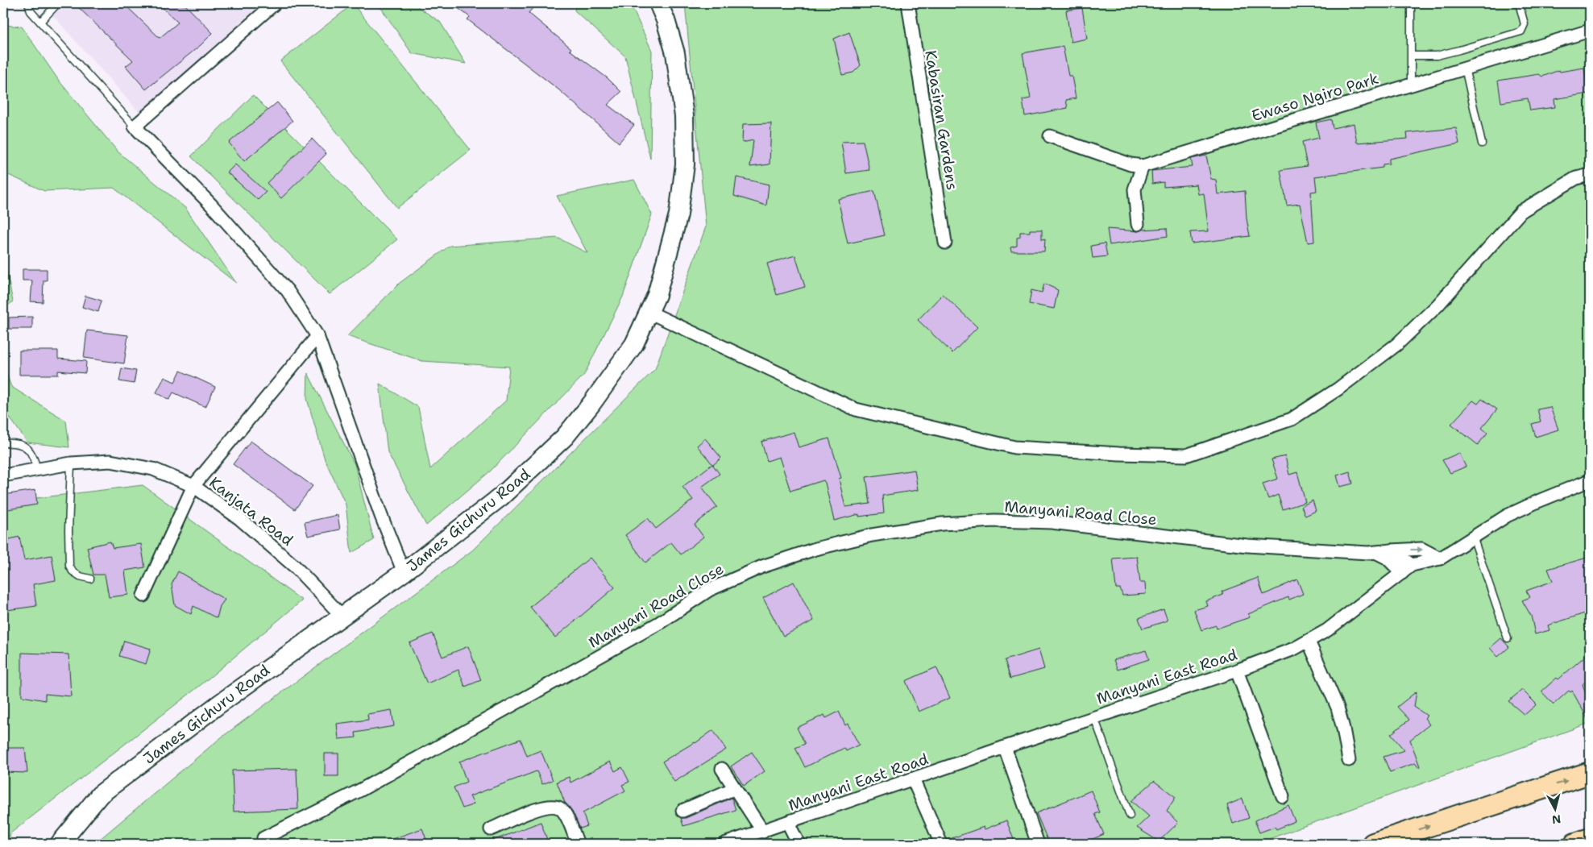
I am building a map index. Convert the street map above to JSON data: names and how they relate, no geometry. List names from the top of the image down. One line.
{"streets":{"main road":["James Gichuru Road"],"street":["Ewaso Ngiro Park","Kabasiran Gardens","Kanjata Road","Manyani Road Close","Manyani East Road"]},"crossings":[["Kanjata Road","James Gichuru Road"],["Manyani Road Close","Manyani East Road"]],"north":"bottom"}
